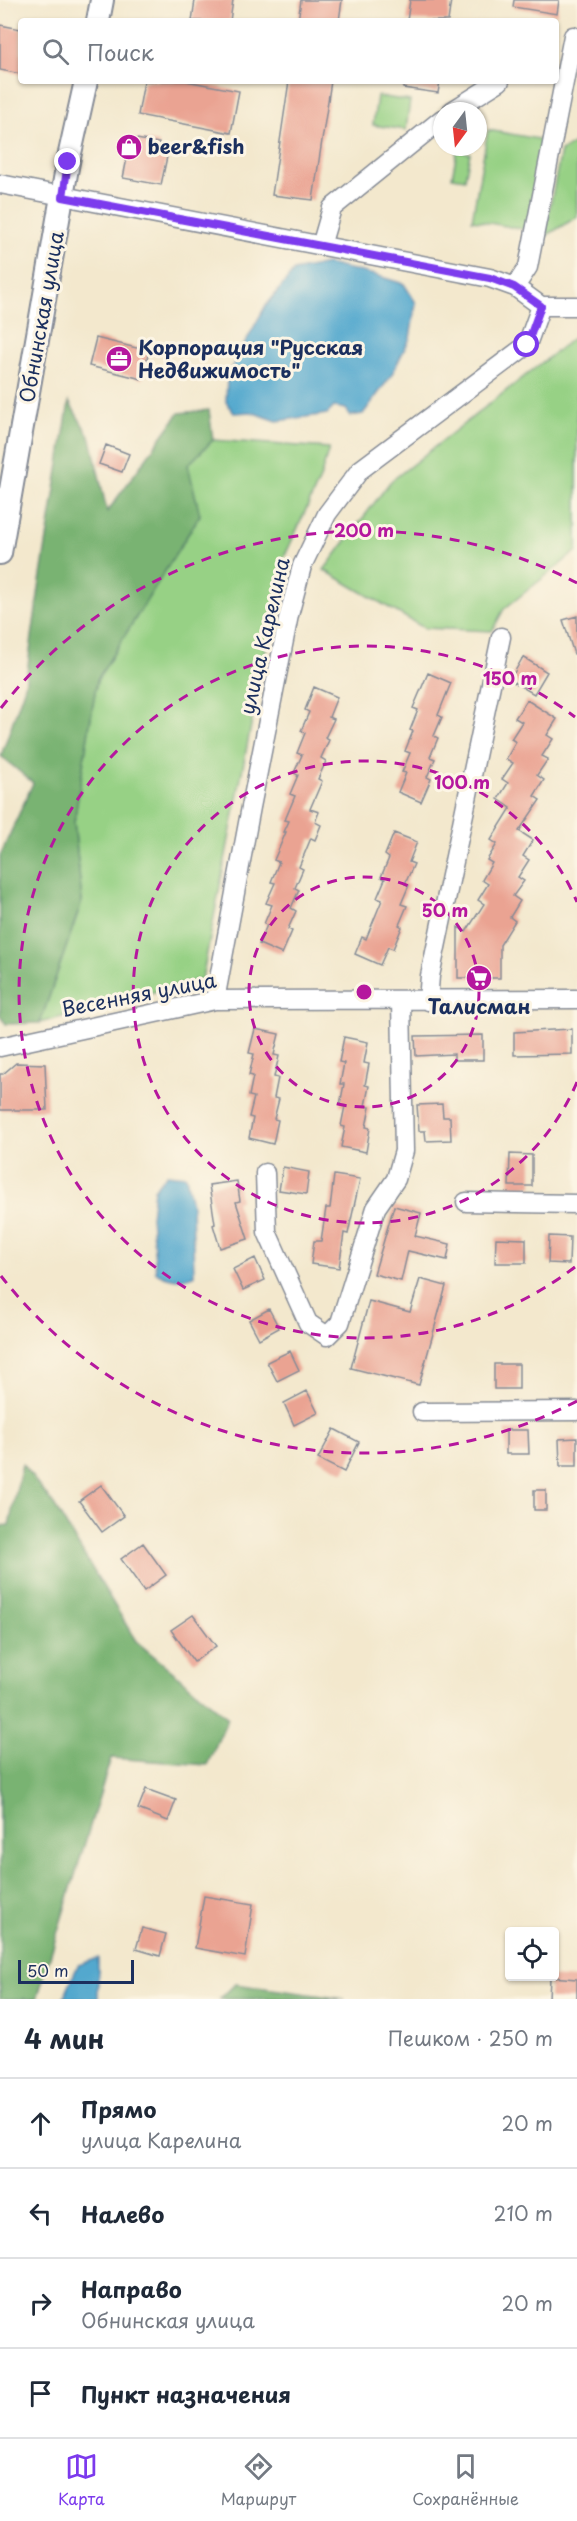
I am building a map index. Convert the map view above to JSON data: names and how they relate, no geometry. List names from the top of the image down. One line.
{"streets":{"street":["Обнинская улица","улица Карелина","Весенняя улица"]},"crossings":[["улица Карелина","Весенняя улица"]],"places":{"shop":["beer&fish"],"office":["Корпорация \"Русская Недвижимость\""],"supermarket":["Талисман"]},"scale_bar":"50 m","north":"bottom","page":{"search":"Поиск","scale":"50 m","heading":["4 мин","Пешком · 250 m"],"list":[["Прямо","улица Карелина","20 m"],["Налево","210 m"],["Направо","Обнинская улица","20 m"],"Пункт назначения"],"nav":["Карта","Маршрут","Сохранённые"]},"rings":["200 m","150 m","100 m","50 m"]}
